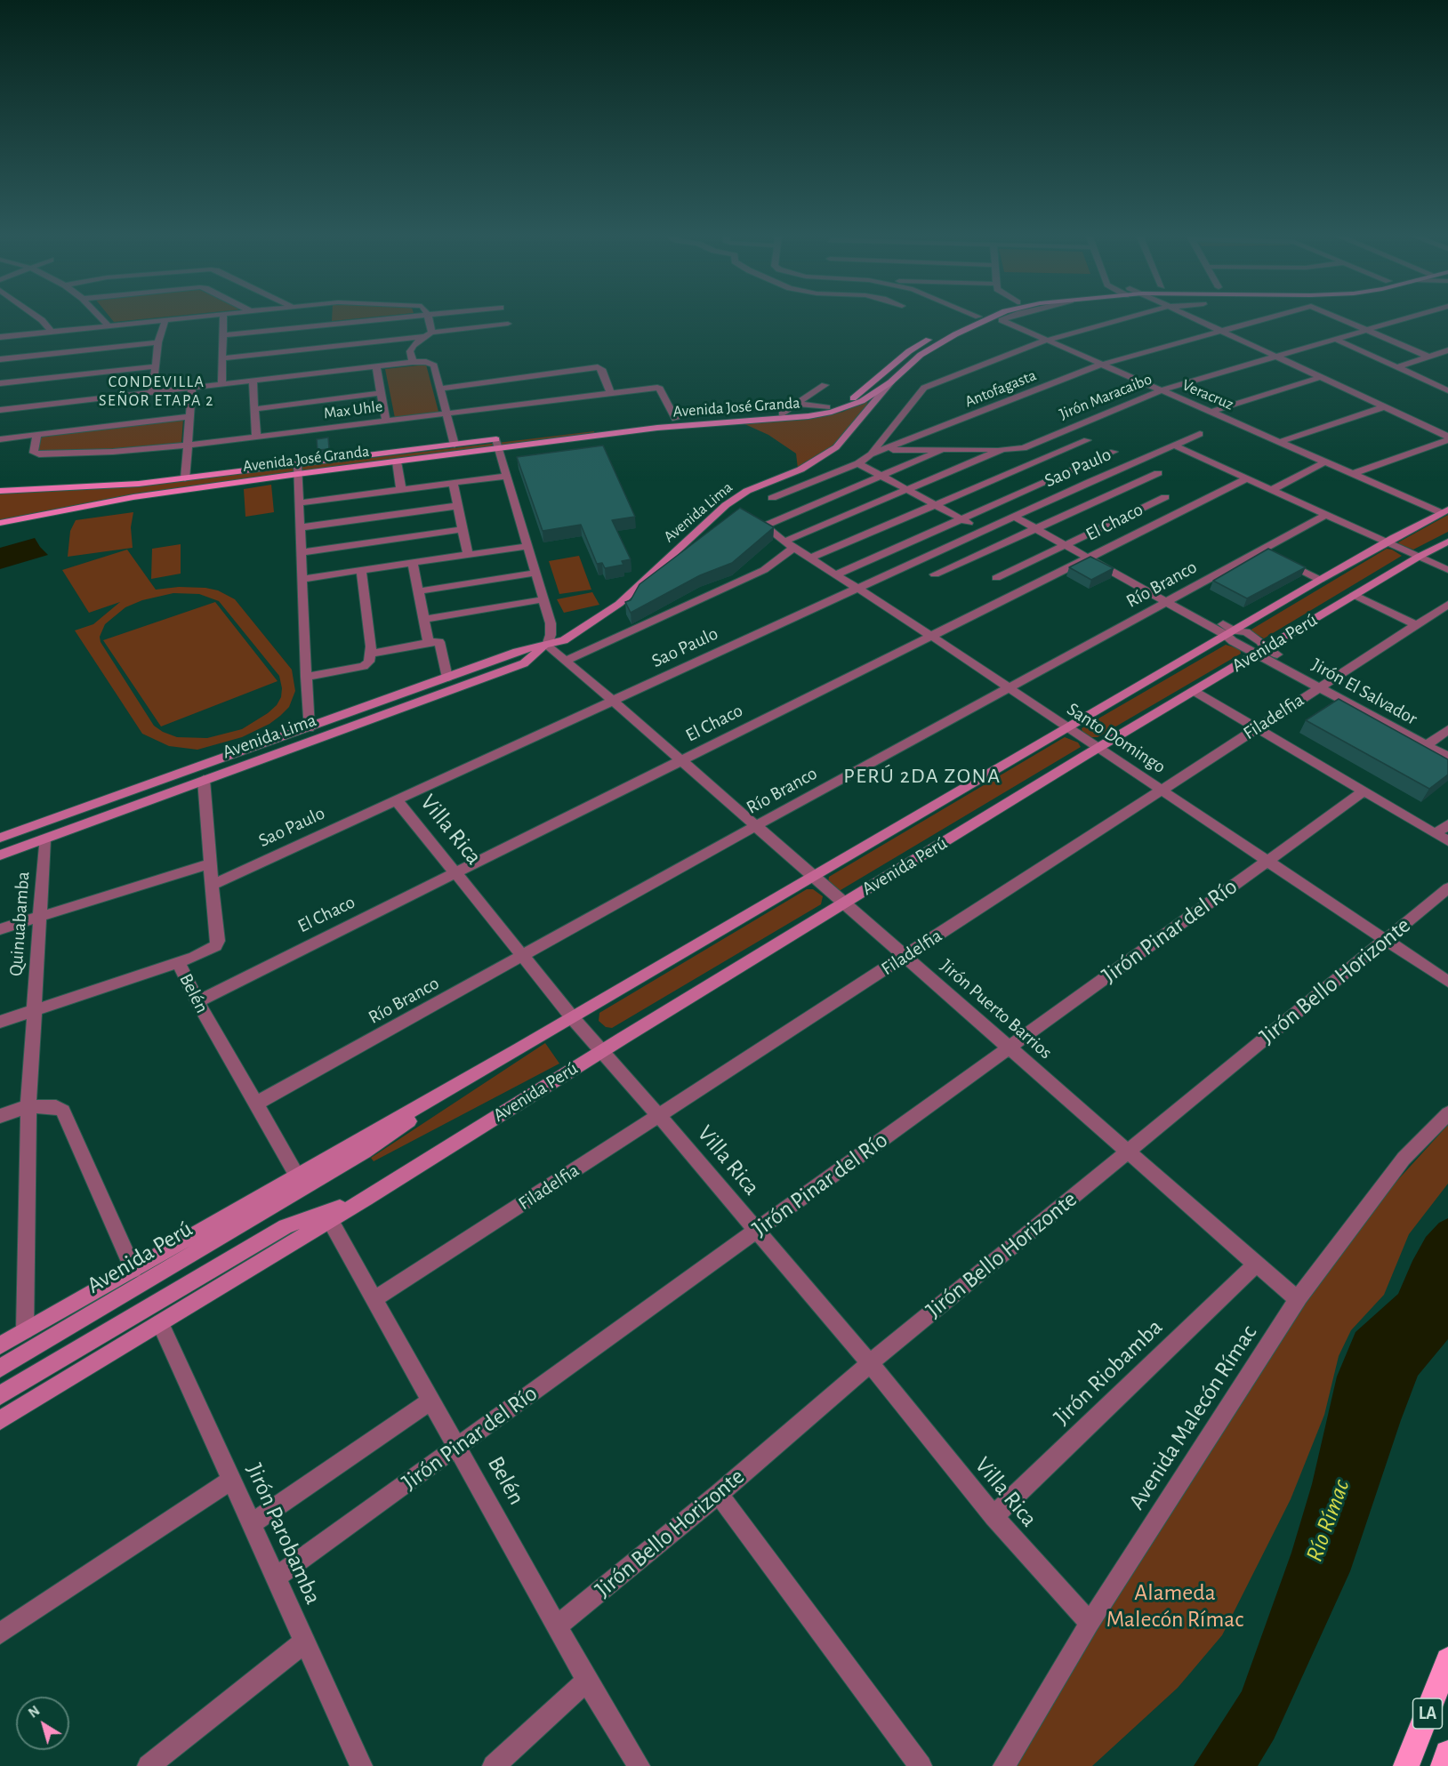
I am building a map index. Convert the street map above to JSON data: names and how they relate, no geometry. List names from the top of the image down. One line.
{"streets":{"highway":["LA"],"main road":["Avenida José Granda","Avenida Lima","Avenida Perú"],"street":["Antofagasta","Veracruz","Jirón Maracaibo","Max Uhle","Sao Paulo","El Chaco","Río Branco","Jirón El Salvador","Filadelfia","Santo Domingo","Villa Rica","Quinuabamba","Jirón Pinar del Río","Jirón Bello Horizonte","Belén","Jirón Puerto Barrios","Jirón Riobamba","Avenida Malecón Rímac","Jirón Parobamba"]},"crossings":[["Antofagasta","Veracruz"],["Antofagasta","Jirón Maracaibo"],["Veracruz","Jirón Maracaibo"],["Veracruz","Avenida Perú"],["Jirón Maracaibo","Santo Domingo"],["Jirón Maracaibo","Jirón Puerto Barrios"],["Avenida José Granda","Max Uhle"],["Avenida José Granda","Avenida Lima"],["Sao Paulo","Jirón El Salvador"],["Sao Paulo","Santo Domingo"],["Sao Paulo","Villa Rica"],["Sao Paulo","Belén"],["Sao Paulo","Jirón Puerto Barrios"],["Avenida Lima","Quinuabamba"],["Avenida Lima","Belén"],["Avenida Lima","Jirón Puerto Barrios"],["El Chaco","Jirón El Salvador"],["El Chaco","Santo Domingo"],["El Chaco","Villa Rica"],["El Chaco","Belén"],["El Chaco","Jirón Puerto Barrios"],["Río Branco","Jirón El Salvador"],["Río Branco","Santo Domingo"],["Río Branco","Villa Rica"],["Río Branco","Belén"],["Río Branco","Jirón Puerto Barrios"],["Avenida Perú","Jirón El Salvador"],["Avenida Perú","Santo Domingo"],["Avenida Perú","Villa Rica"],["Avenida Perú","Quinuabamba"],["Avenida Perú","Belén"],["Avenida Perú","Jirón Puerto Barrios"],["Avenida Perú","Jirón Parobamba"],["Jirón El Salvador","Filadelfia"],["Filadelfia","Santo Domingo"],["Filadelfia","Villa Rica"],["Filadelfia","Belén"],["Filadelfia","Jirón Puerto Barrios"],["Santo Domingo","Jirón Pinar del Río"],["Santo Domingo","Jirón Bello Horizonte"],["Villa Rica","Jirón Pinar del Río"],["Villa Rica","Jirón Bello Horizonte"],["Villa Rica","Jirón Riobamba"],["Villa Rica","Avenida Malecón Rímac"],["Jirón Pinar del Río","Belén"],["Jirón Pinar del Río","Jirón Puerto Barrios"],["Jirón Pinar del Río","Jirón Parobamba"],["Jirón Bello Horizonte","Belén"],["Jirón Bello Horizonte","Jirón Puerto Barrios"],["Jirón Puerto Barrios","Jirón Riobamba"],["Jirón Puerto Barrios","Avenida Malecón Rímac"]],"districts":["CONDEVILLA SEÑOR ETAPA 2","PERÚ 2DA ZONA"],"water":["Río Rímac"],"parks":["Alameda Malecón Rímac"],"north":"top left"}
